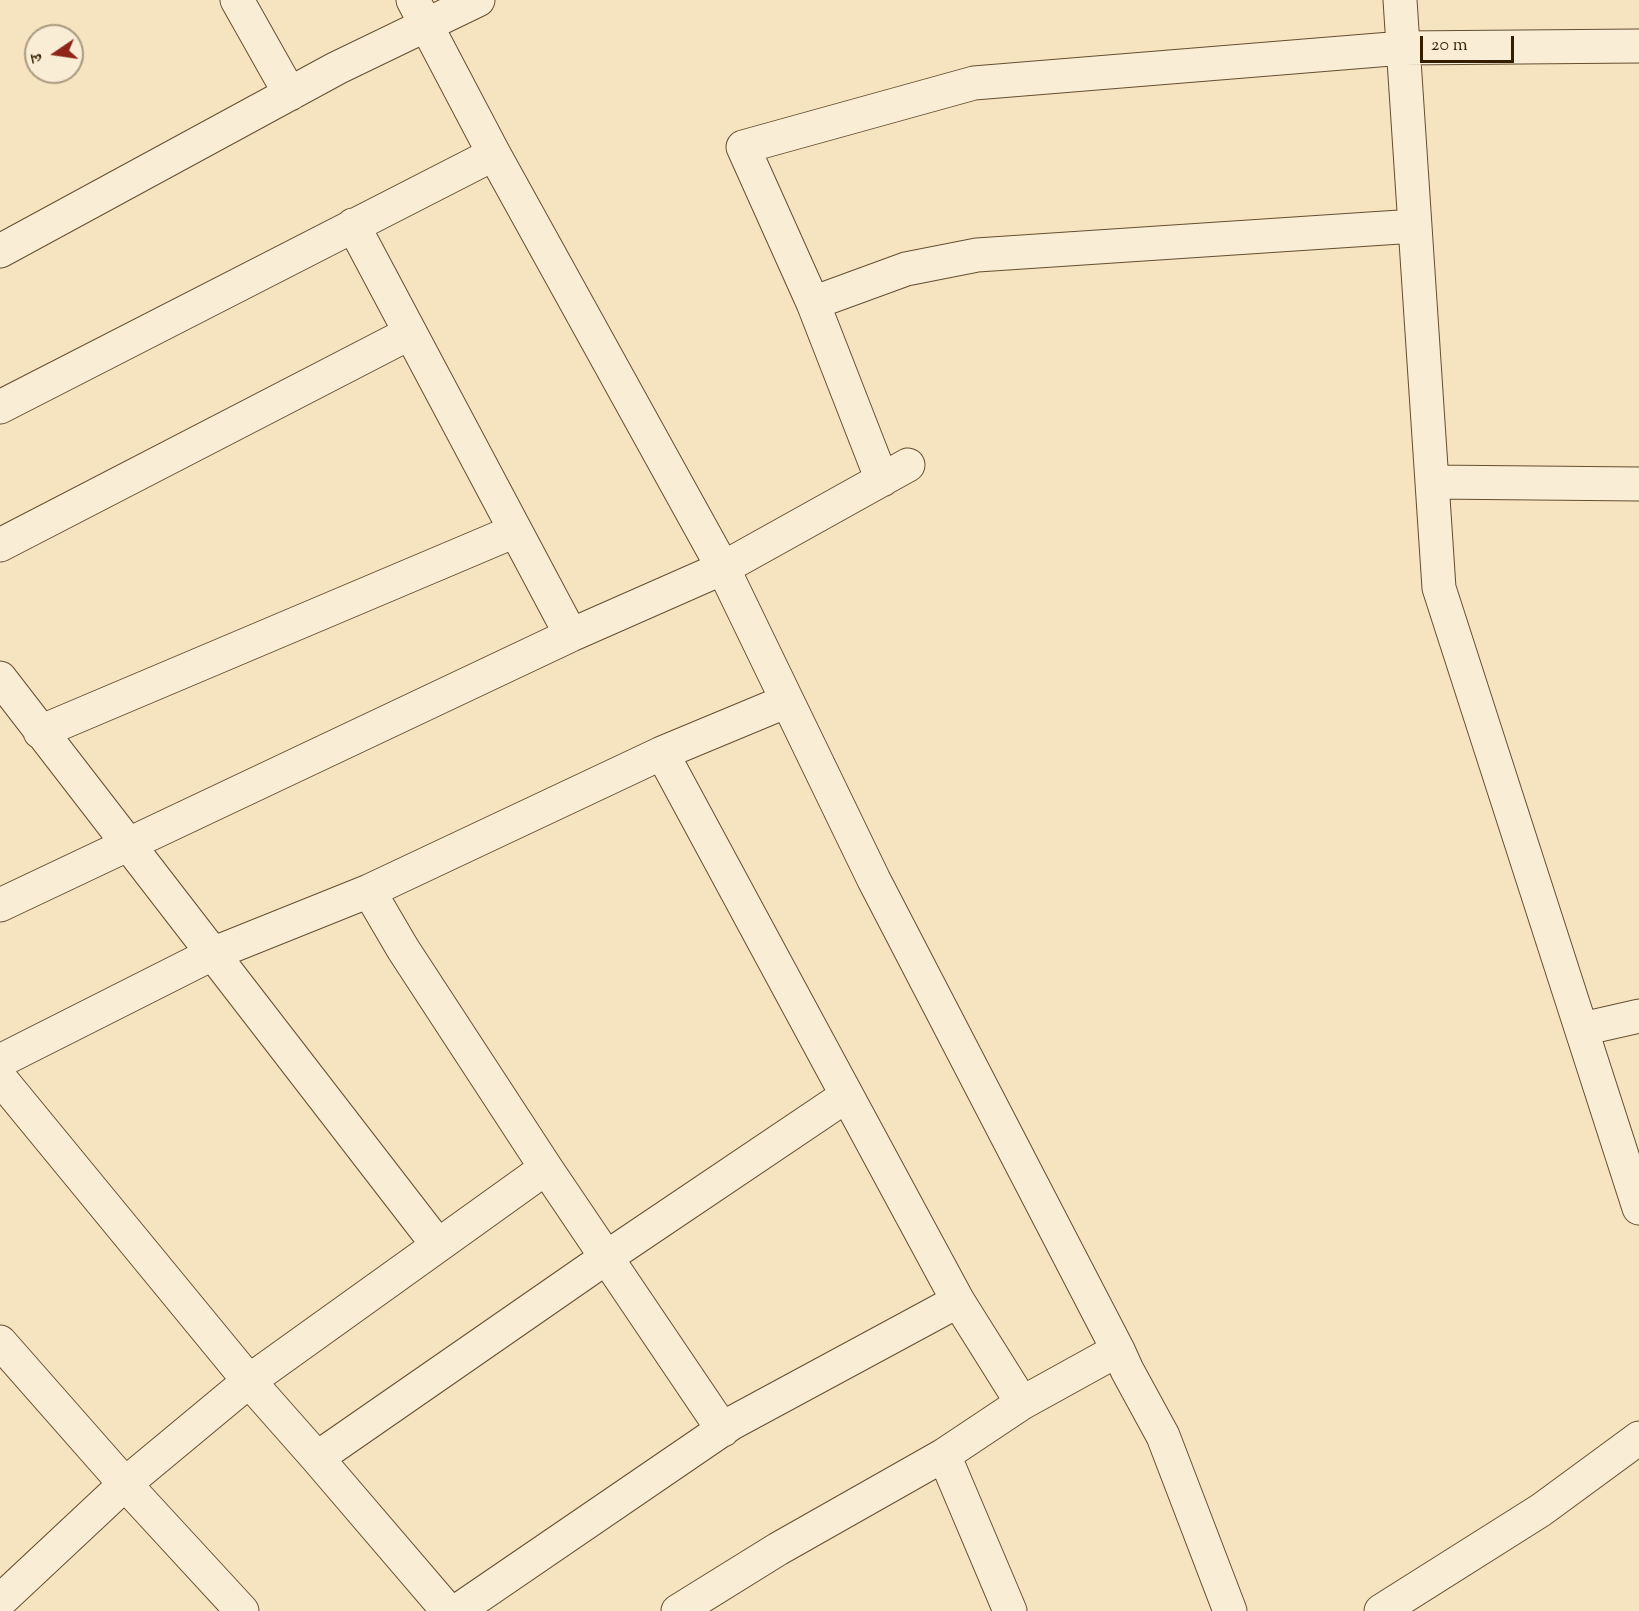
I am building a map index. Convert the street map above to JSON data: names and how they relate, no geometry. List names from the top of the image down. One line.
{"scale_bar":"20 m","north":"left"}
